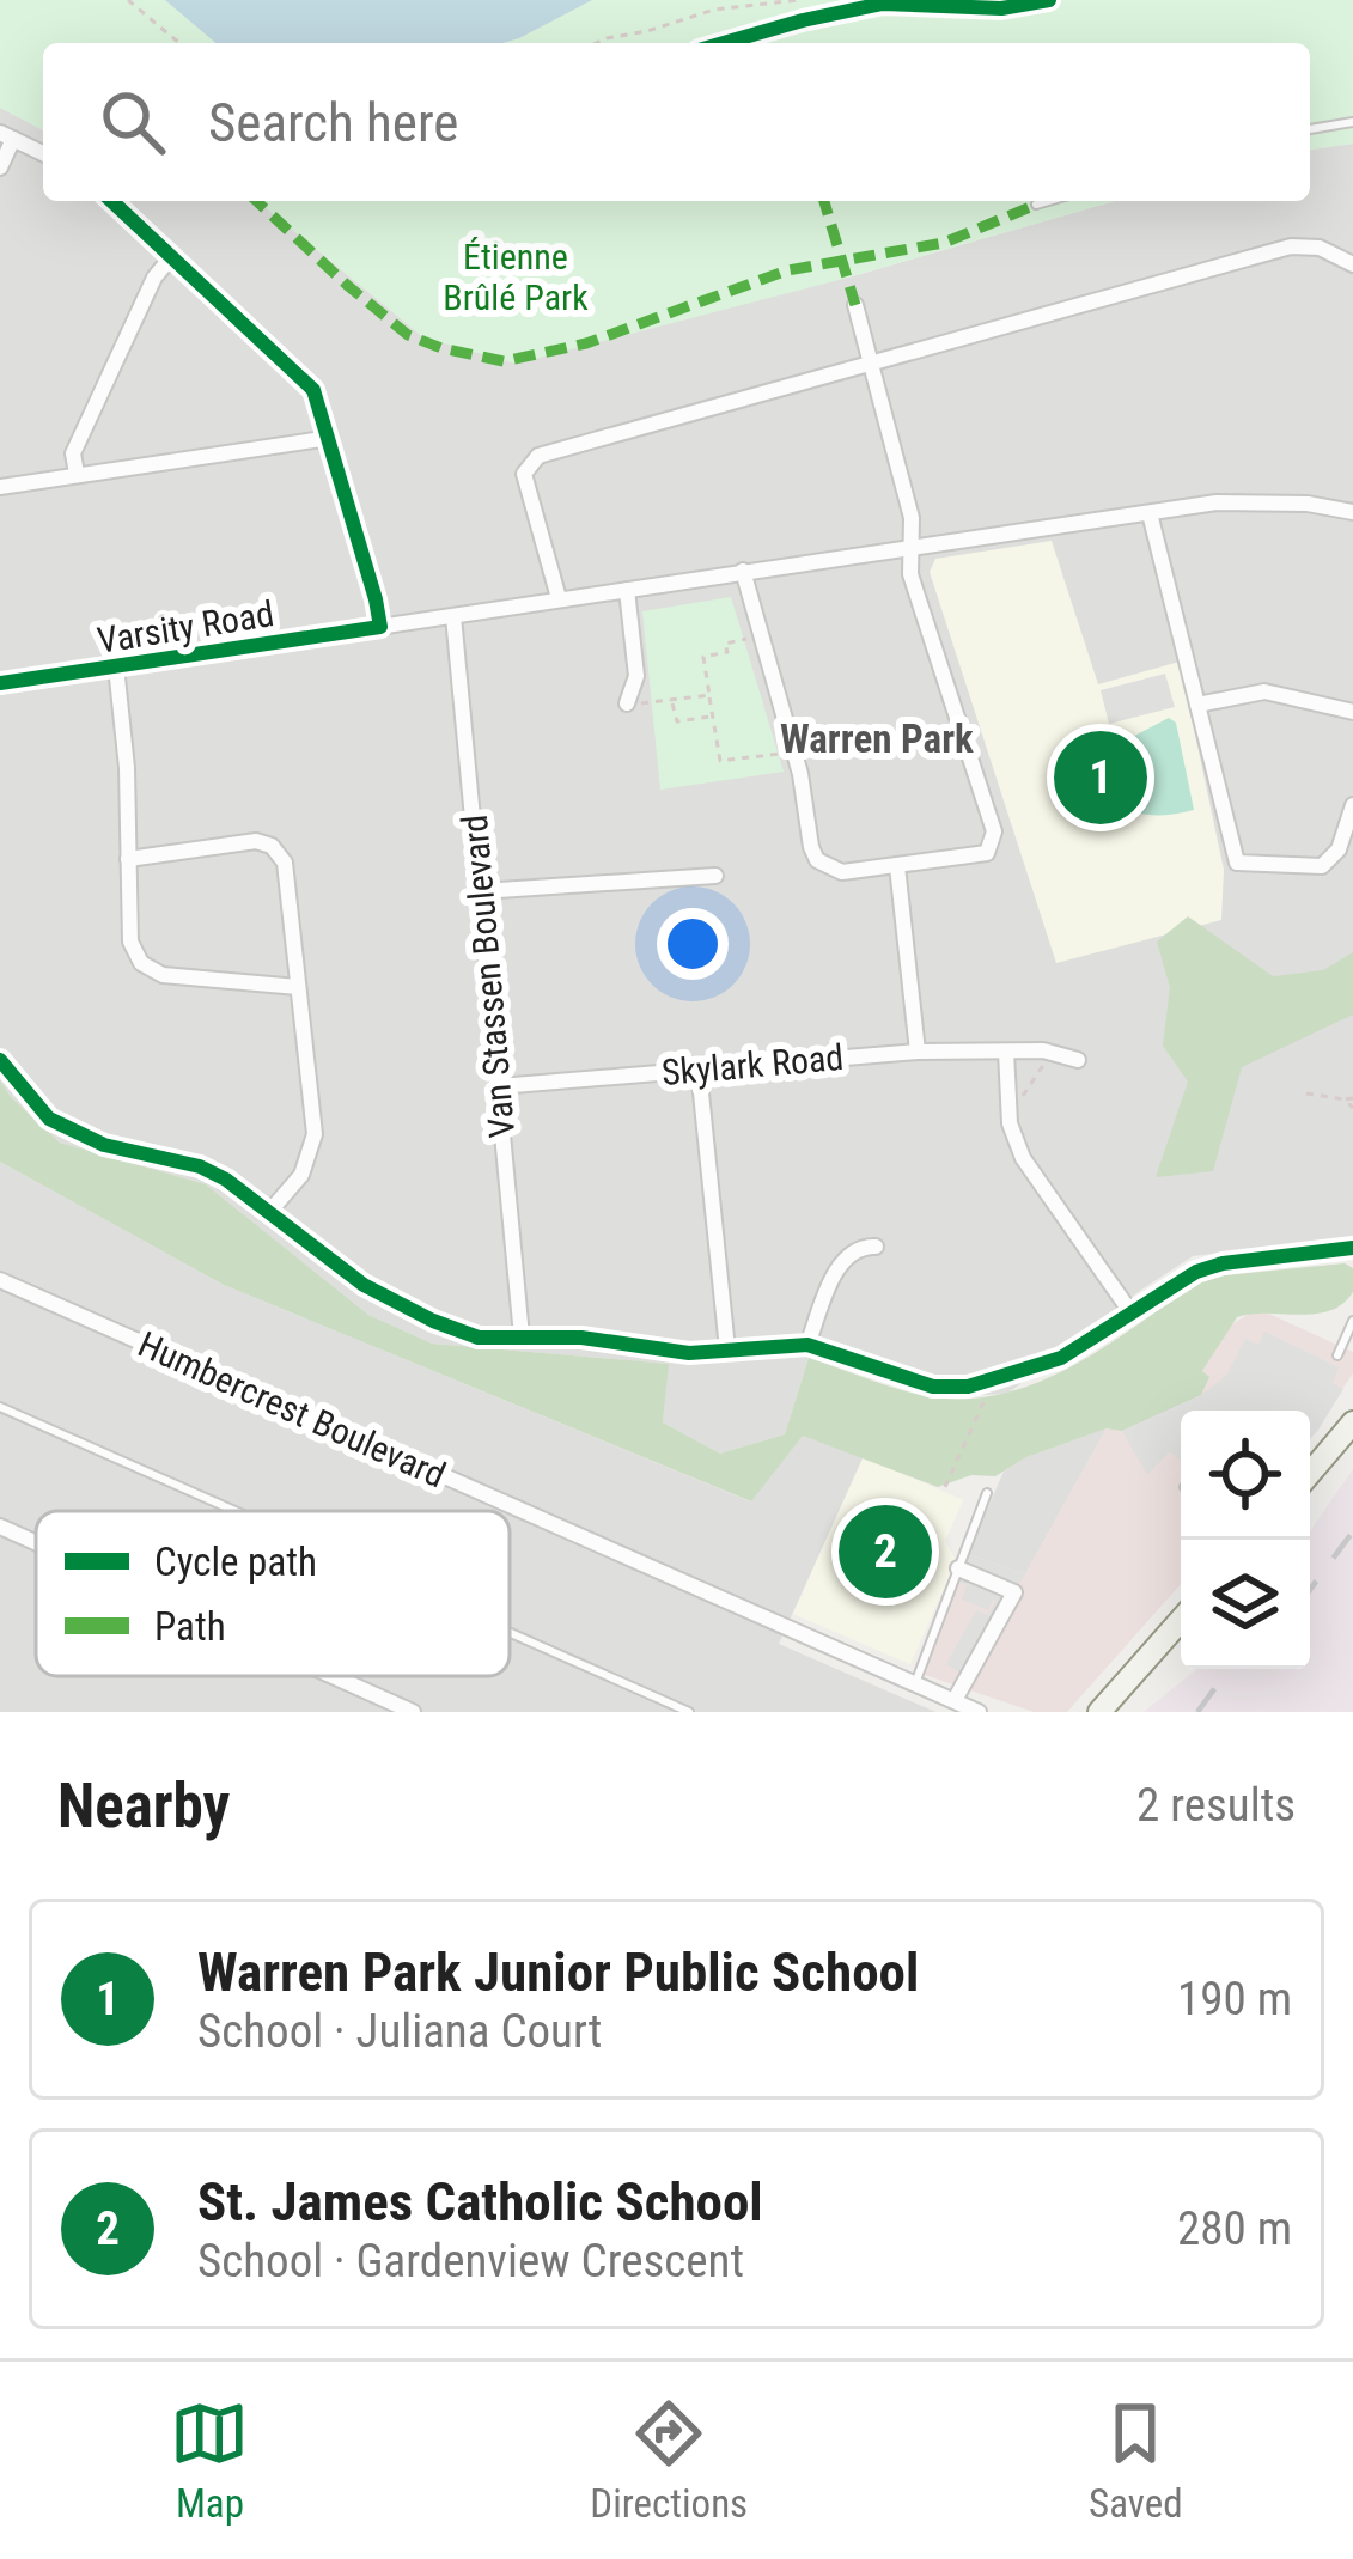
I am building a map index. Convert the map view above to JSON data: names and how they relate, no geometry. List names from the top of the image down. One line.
{"streets":{"street":["Varsity Road","Van Stassen Boulevard","Skylark Road","Humbercrest Boulevard"]},"crossings":[["Varsity Road","Van Stassen Boulevard"],["Van Stassen Boulevard","Skylark Road"]],"districts":["Warren Park"],"parks":["Étienne Brûlé Park"],"legend":["Cycle path","Path"],"page":{"search":"Search here","pins":["1","2"],"heading":["Nearby","2 results"],"list":[{"mark":"1","name":"Warren Park Junior Public School","note":"School · Juliana Court","value":"190 m"},{"mark":"2","name":"St. James Catholic School","note":"School · Gardenview Crescent","value":"280 m"}],"nav":["Map","Directions","Saved"]}}
